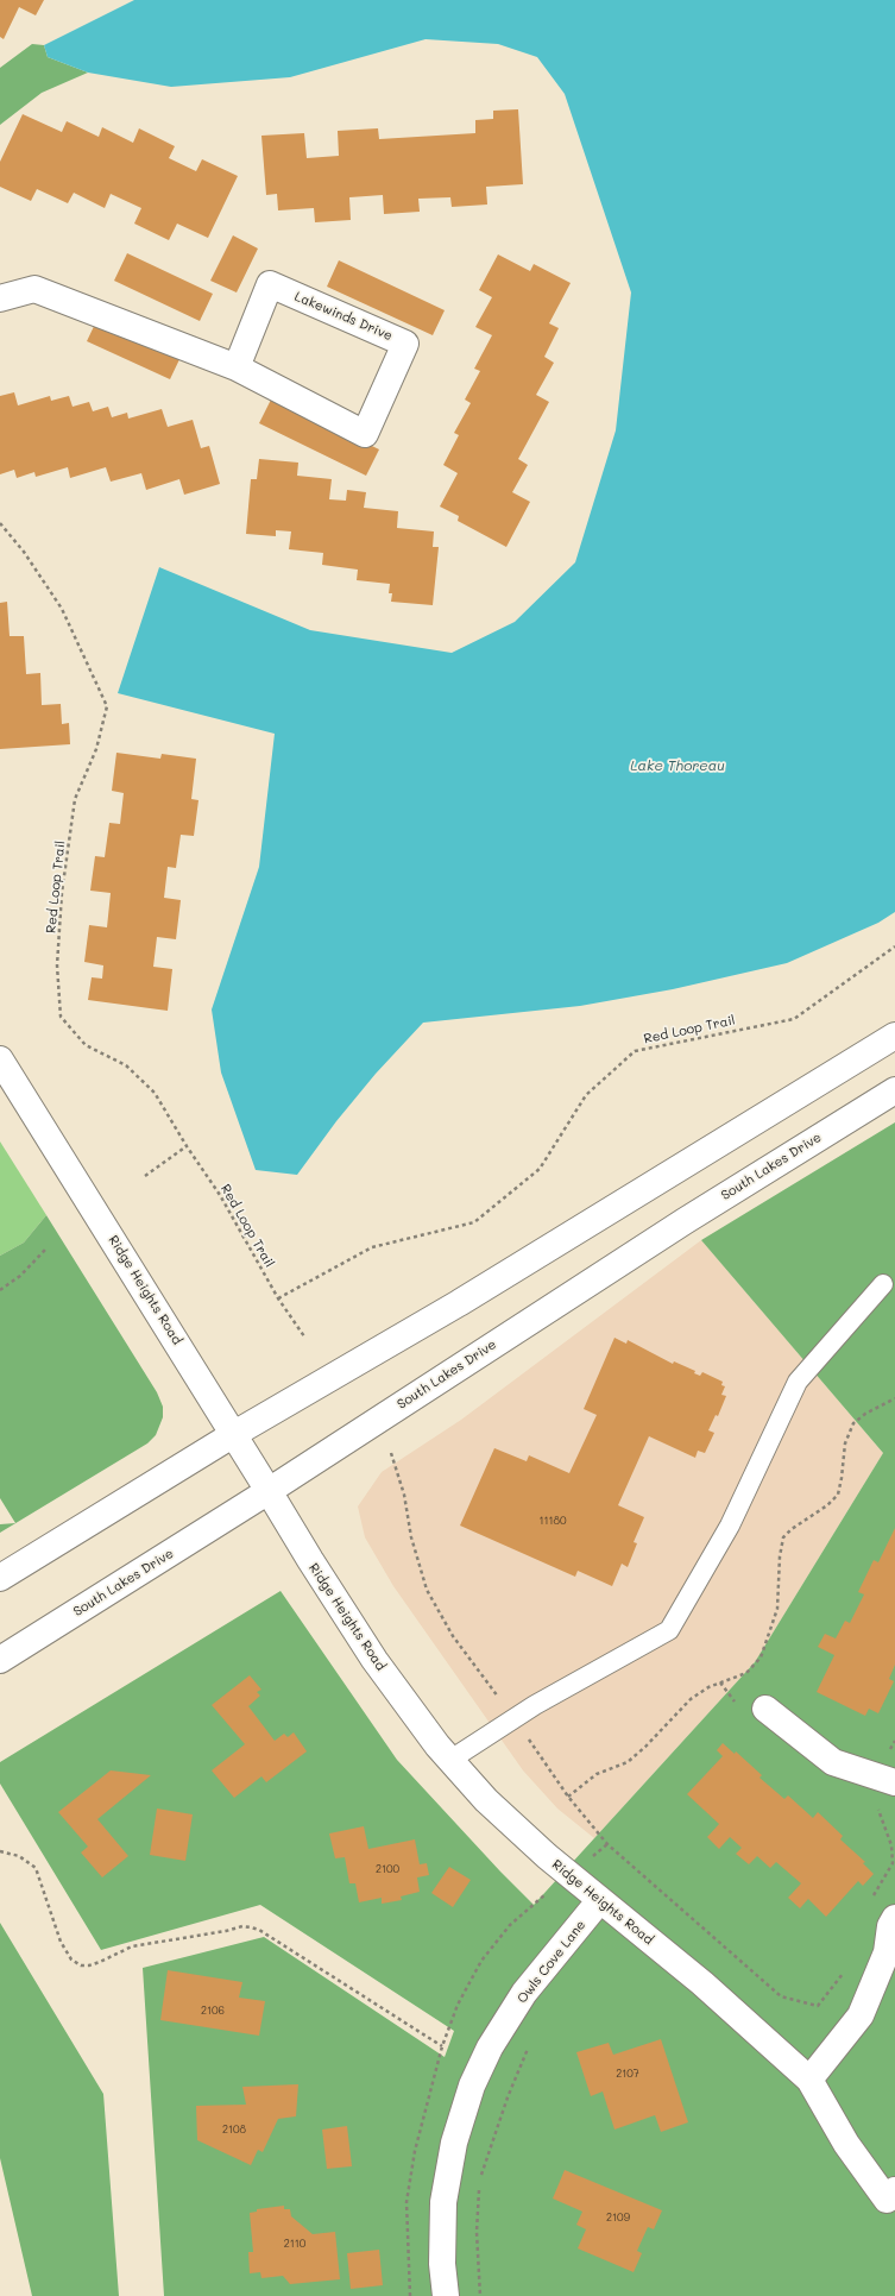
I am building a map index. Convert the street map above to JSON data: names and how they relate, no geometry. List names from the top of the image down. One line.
{"streets":{"street":["Lakewinds Drive","South Lakes Drive","Ridge Heights Road","Owls Cove Lane"],"path":["Red Loop Trail"]},"crossings":[["South Lakes Drive","Ridge Heights Road"],["Ridge Heights Road","Owls Cove Lane"]],"water":["Lake Thoreau"],"house_numbers":["11180","2100","2106","2107","2108","2109","2110"]}
